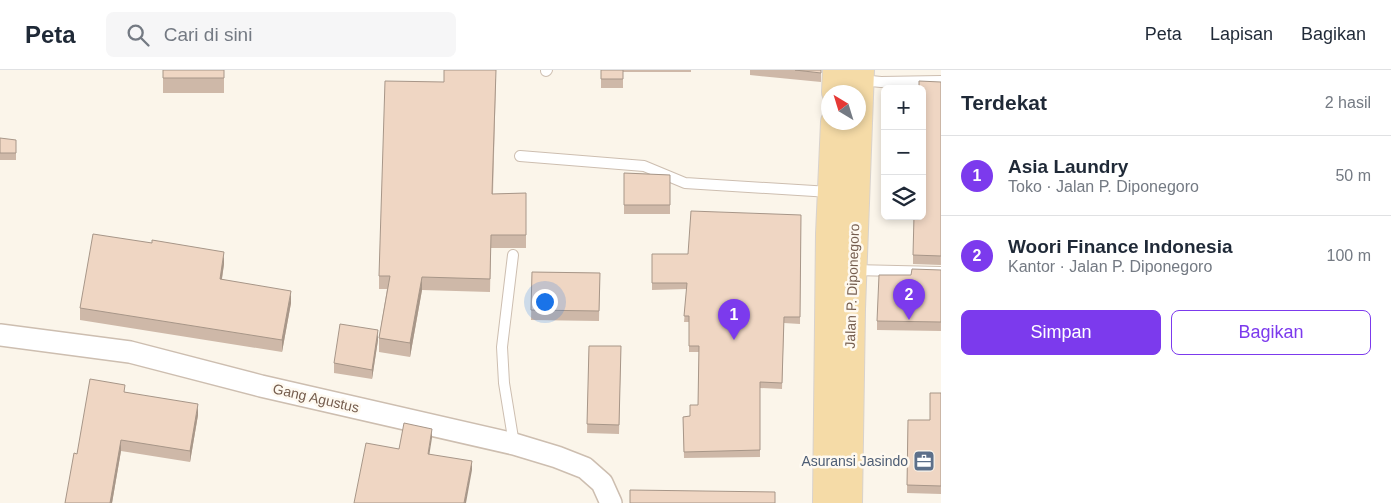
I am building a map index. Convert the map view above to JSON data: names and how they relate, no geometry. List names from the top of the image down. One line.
{"streets":{"main road":["Jalan P. Diponegoro"],"street":["Gang Agustus"]},"places":{"office":["Asuransi Jasindo"]},"north":"top left","page":{"header":"Peta","search":"Cari di sini","nav":["Peta","Lapisan","Bagikan"],"heading":["Terdekat","2 hasil"],"map_buttons":["+","−"],"list":[{"mark":"1","name":"Asia Laundry","note":"Toko · Jalan P. Diponegoro","value":"50 m"},{"mark":"2","name":"Woori Finance Indonesia","note":"Kantor · Jalan P. Diponegoro","value":"100 m"}],"pins":["2","1"],"buttons":["Simpan","Bagikan"]}}
